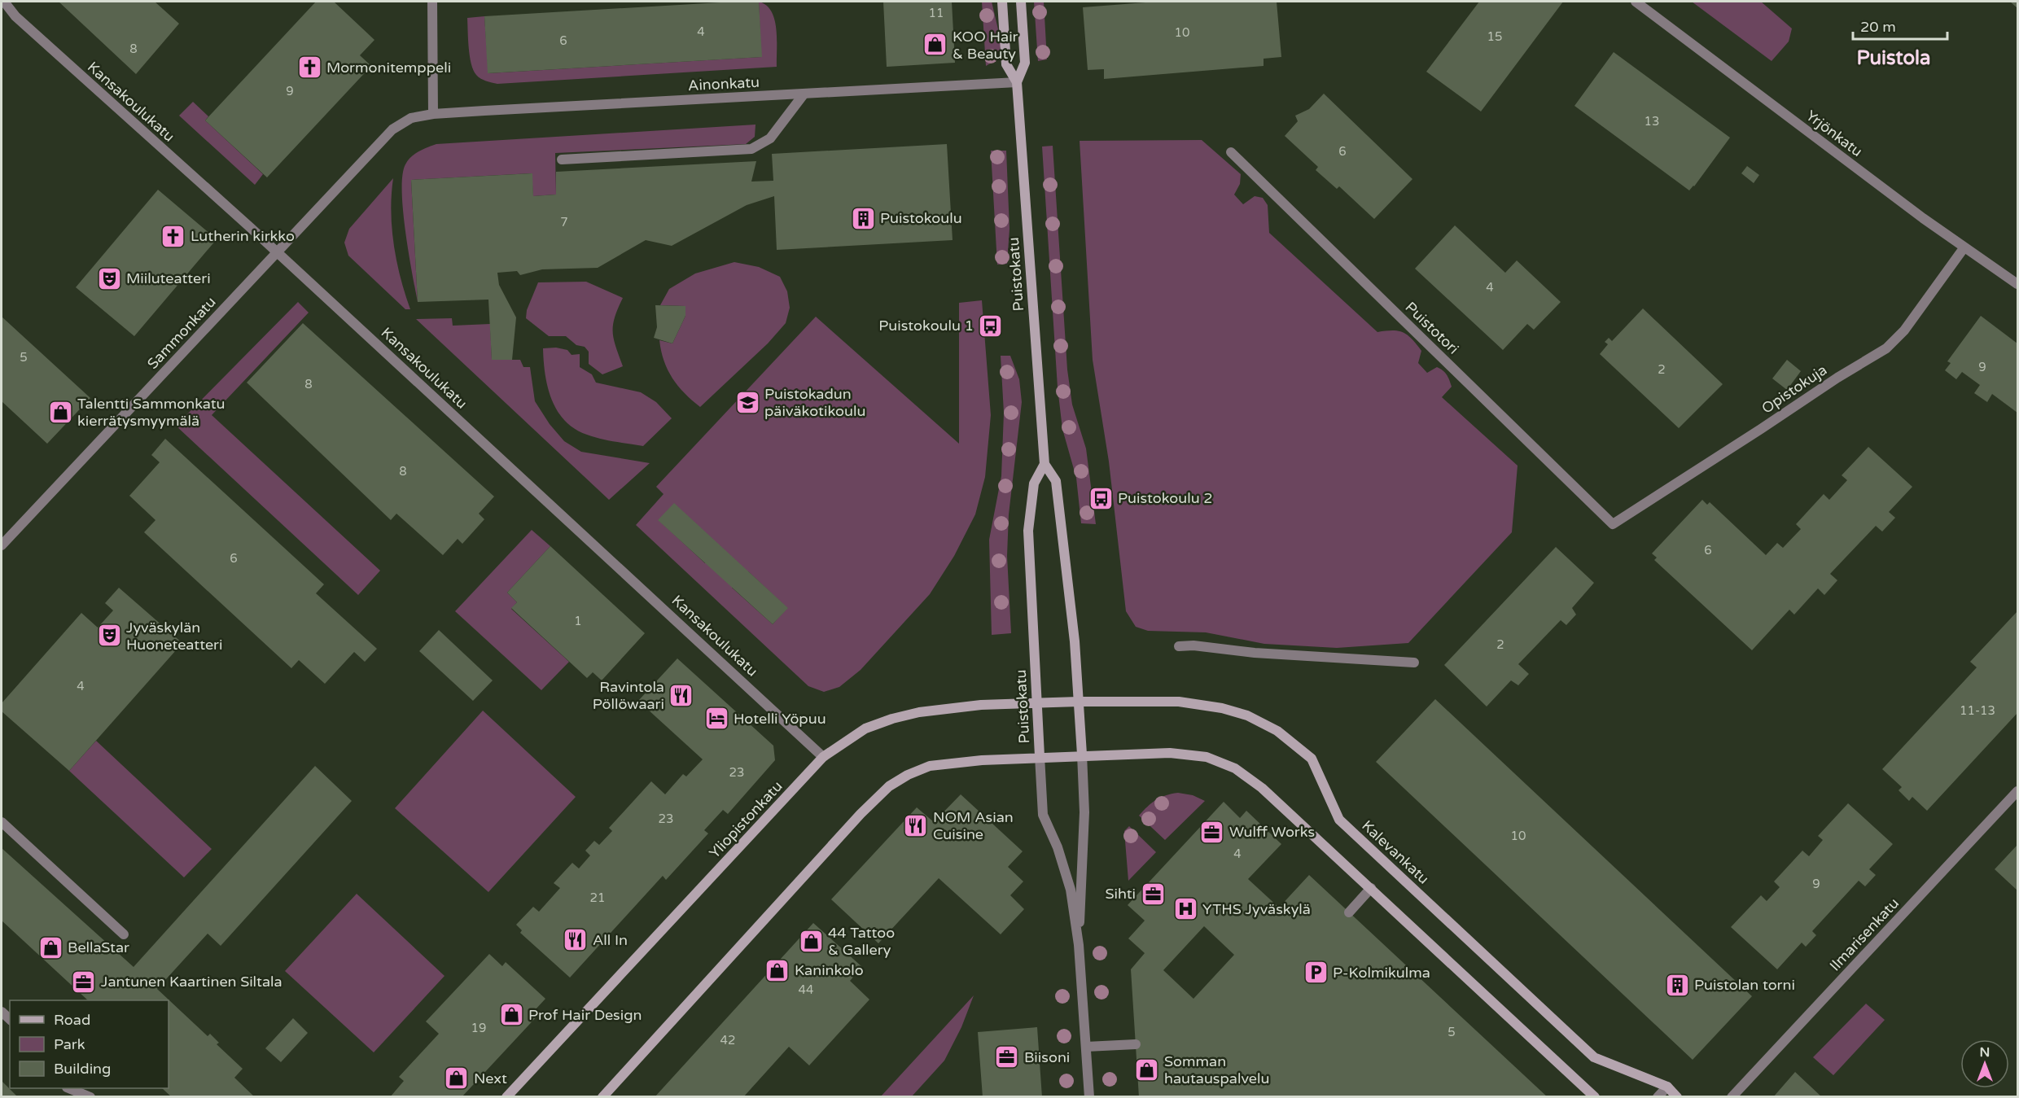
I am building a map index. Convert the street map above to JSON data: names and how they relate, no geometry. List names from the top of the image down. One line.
{"streets":{"main road":["Puistokatu","Yliopistonkatu","Kalevankatu"],"street":["Ainonkatu","Kansakoulukatu","Yrjönkatu","Puistotori","Sammonkatu","Opistokuja","Ilmarisenkatu"]},"crossings":[["Ainonkatu","Puistokatu"],["Ainonkatu","Sammonkatu"],["Kansakoulukatu","Sammonkatu"],["Kansakoulukatu","Yliopistonkatu"],["Yrjönkatu","Opistokuja"],["Puistokatu","Yliopistonkatu"],["Puistokatu","Kalevankatu"],["Puistotori","Opistokuja"],["Yliopistonkatu","Kalevankatu"]],"districts":["Puistola"],"places":{"shop":["KOO Hair & Beauty","Talentti Sammonkatu kierrätysmyymälä","44 Tattoo & Gallery","BellaStar","Kaninkolo","Prof Hair Design","Somman hautauspalvelu","Next"],"church":["Mormonitemppeli","Lutherin kirkko"],"building":["Puistokoulu","Puistolan torni"],"theatre":["Miiluteatteri","Jyväskylän Huoneteatteri"],"bus stop":["Puistokoulu 1","Puistokoulu 2"],"school or university":["Puistokadun päiväkotikoulu"],"restaurant":["Ravintola Pöllöwaari","NOM Asian Cuisine","All In"],"hotel":["Hotelli Yöpuu"],"office":["Wulff Works","Sihti","Jantunen Kaartinen Siltala","Biisoni"],"hospital":["YTHS Jyväskylä"],"parking":["P-Kolmikulma"]},"house_numbers":["11","4","10","15","6","8","9","13","6","7","4","5","9","2","8","8","6","6","1","2","4","11-13","23","23","10","4","9","21","44","19","5","42"],"legend":["Road","Park","Building"],"scale_bar":"20 m","north":"top"}
